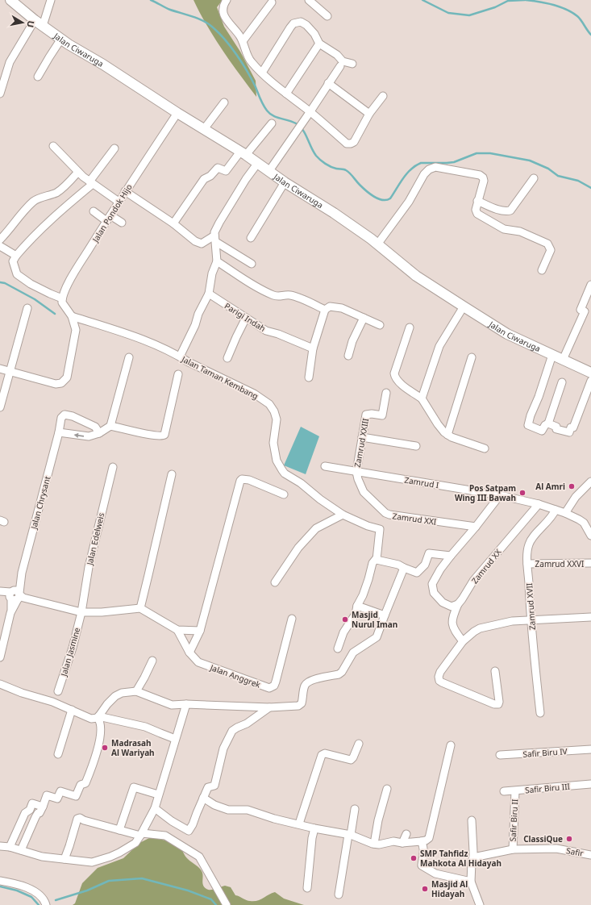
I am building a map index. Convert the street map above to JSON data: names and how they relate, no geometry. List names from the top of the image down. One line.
{"streets":{"street":["Jalan Ciwaruga","Jalan Pondok Hijo","Parigi Indah","Jalan Taman Kembang","Zamrud XXIII","Zamrud I","Jalan Chrysant","Zamrud XXI","Jalan Edelweis","Zamrud XXVI","Zamrud XX","Zamrud XVII","Jalan Jasmine","Jalan Anggrek","Safir Biru IV","Safir Biru III","Safir Biru II","Safir"]},"crossings":[["Jalan Ciwaruga","Jalan Pondok Hijo"],["Zamrud XXIII","Zamrud I"],["Zamrud XXIII","Zamrud XXI"],["Zamrud I","Zamrud XXI"],["Zamrud I","Zamrud XX"],["Zamrud I","Zamrud XVII"],["Jalan Edelweis","Jalan Jasmine"],["Zamrud XXVI","Zamrud XVII"],["Safir Biru III","Safir Biru II"],["Safir Biru II","Safir"]],"places":["Al Amri","Pos Satpam Wing III Bawah","Masjid Nurul Iman","Madrasah Al Wariyah","ClassiQue","SMP Tahfidz Mahkota Al Hidayah","Masjid Al Hidayah"],"north":"right"}
